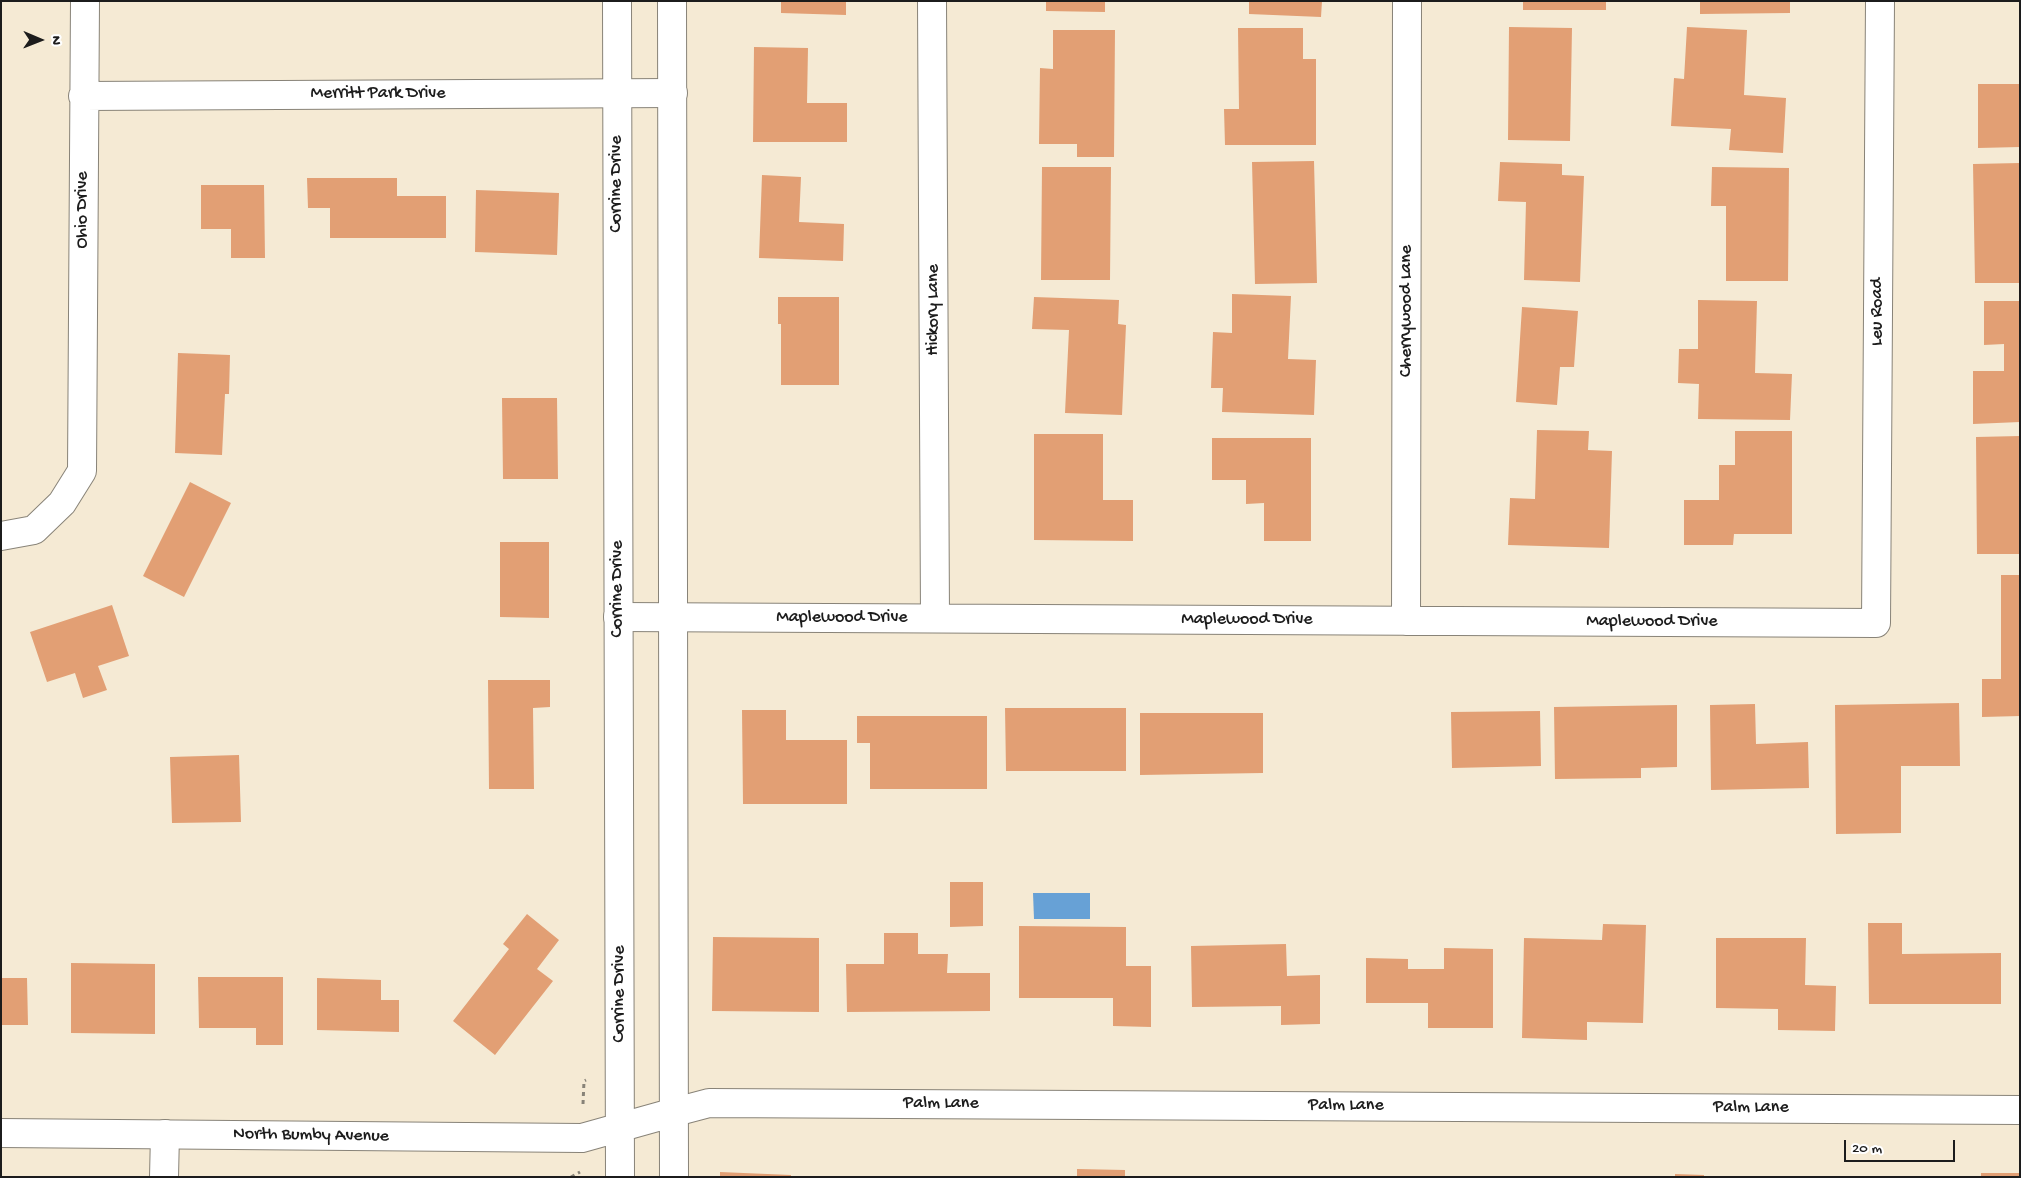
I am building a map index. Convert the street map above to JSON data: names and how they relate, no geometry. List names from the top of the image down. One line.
{"streets":{"street":["Merritt Park Drive","Corrine Drive","Ohio Drive","Hickory Lane","Cherrywood Lane","Leu Road","Maplewood Drive","Palm Lane","North Bumby Avenue"]},"crossings":[["Merritt Park Drive","Corrine Drive"],["Merritt Park Drive","Ohio Drive"],["Corrine Drive","Maplewood Drive"],["Corrine Drive","Palm Lane"],["Corrine Drive","North Bumby Avenue"],["Hickory Lane","Maplewood Drive"],["Cherrywood Lane","Maplewood Drive"],["Leu Road","Maplewood Drive"],["Palm Lane","North Bumby Avenue"]],"scale_bar":"20 m","north":"right"}
